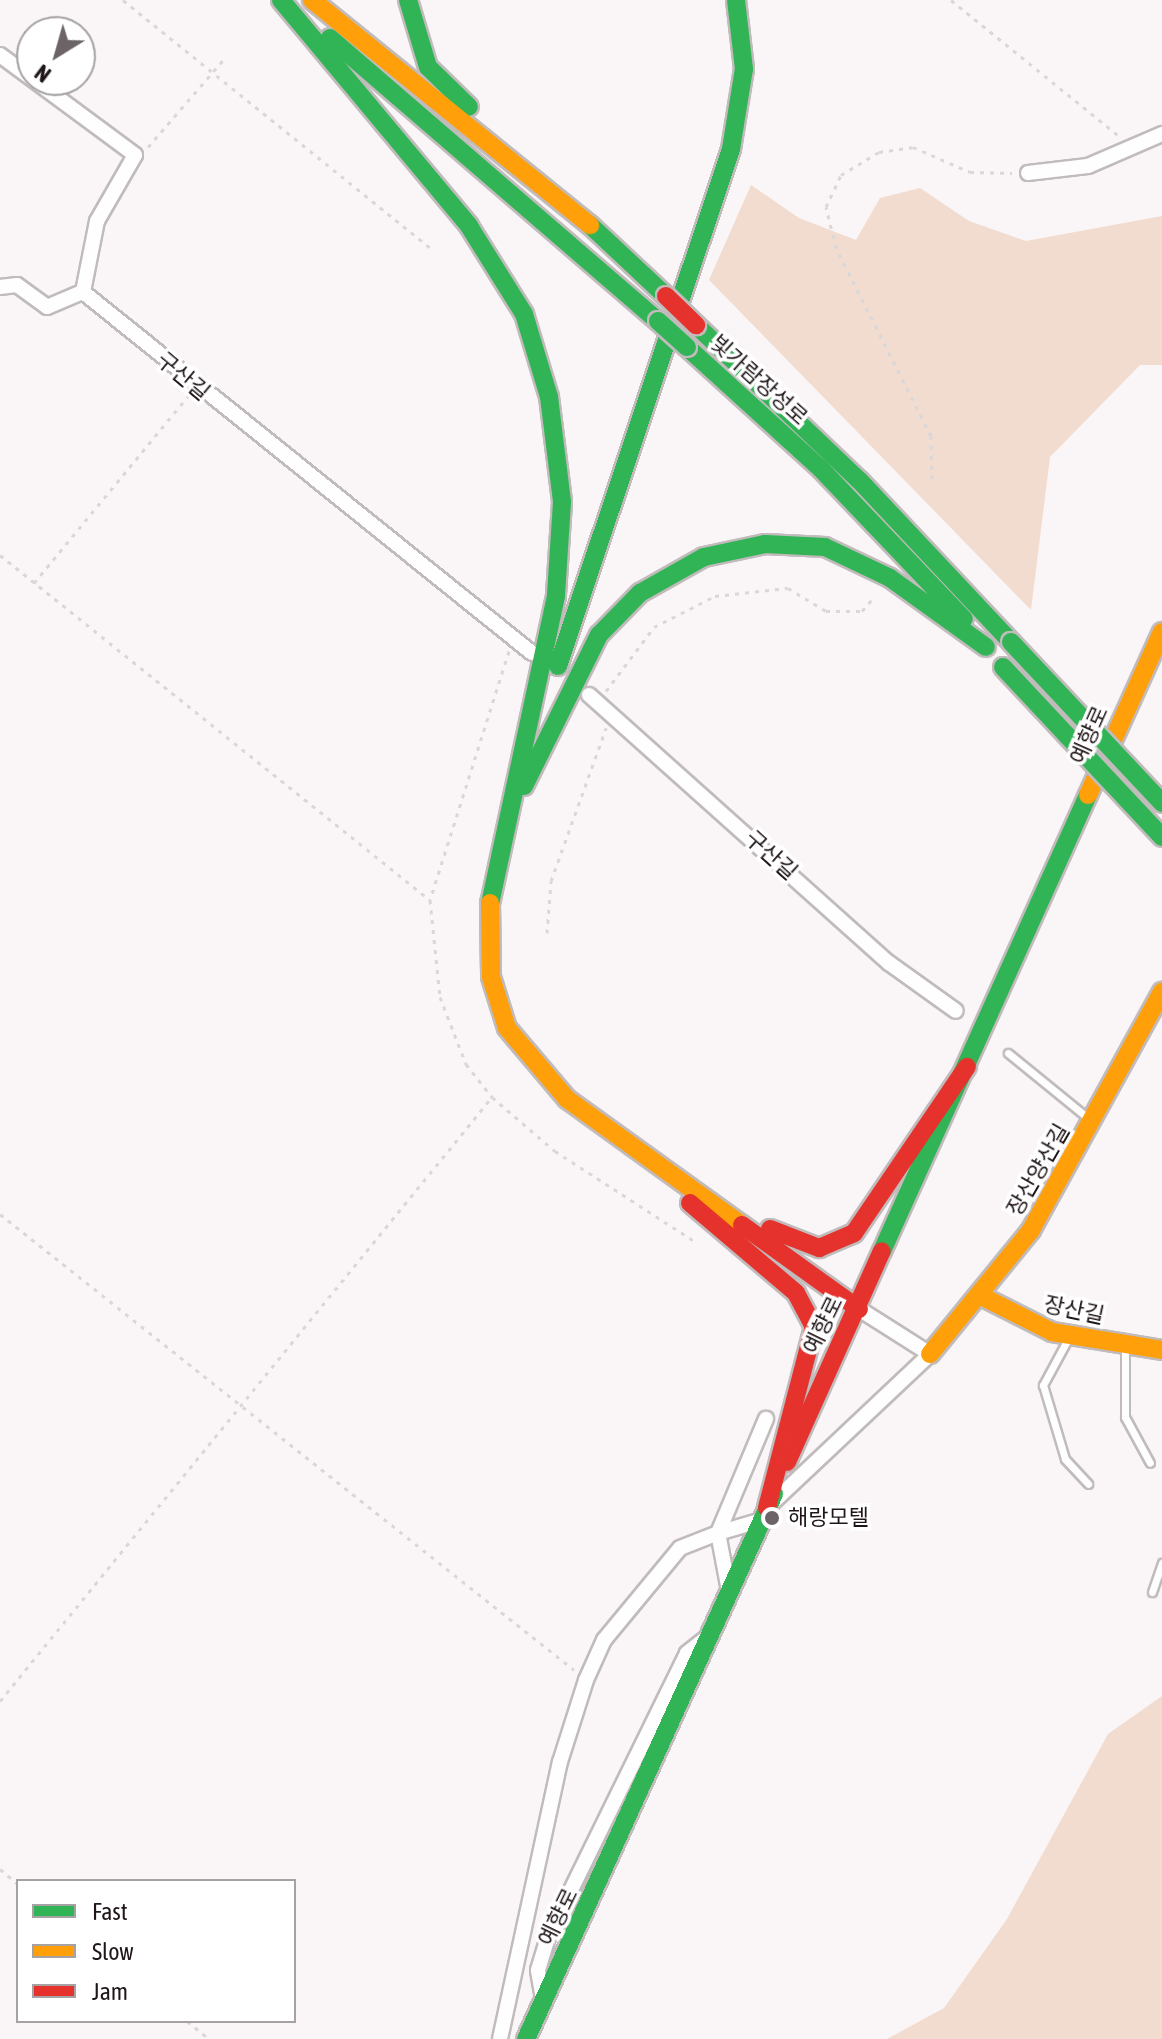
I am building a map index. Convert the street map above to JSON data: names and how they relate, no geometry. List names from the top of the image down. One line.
{"streets":{"main road":["빛가람장성로","예향로","장산양산길","장산길"],"street":["구산길"]},"crossings":[["장산양산길","장산길"]],"places":["해랑모텔"],"legend":["Fast","Slow","Jam"],"north":"bottom left"}
